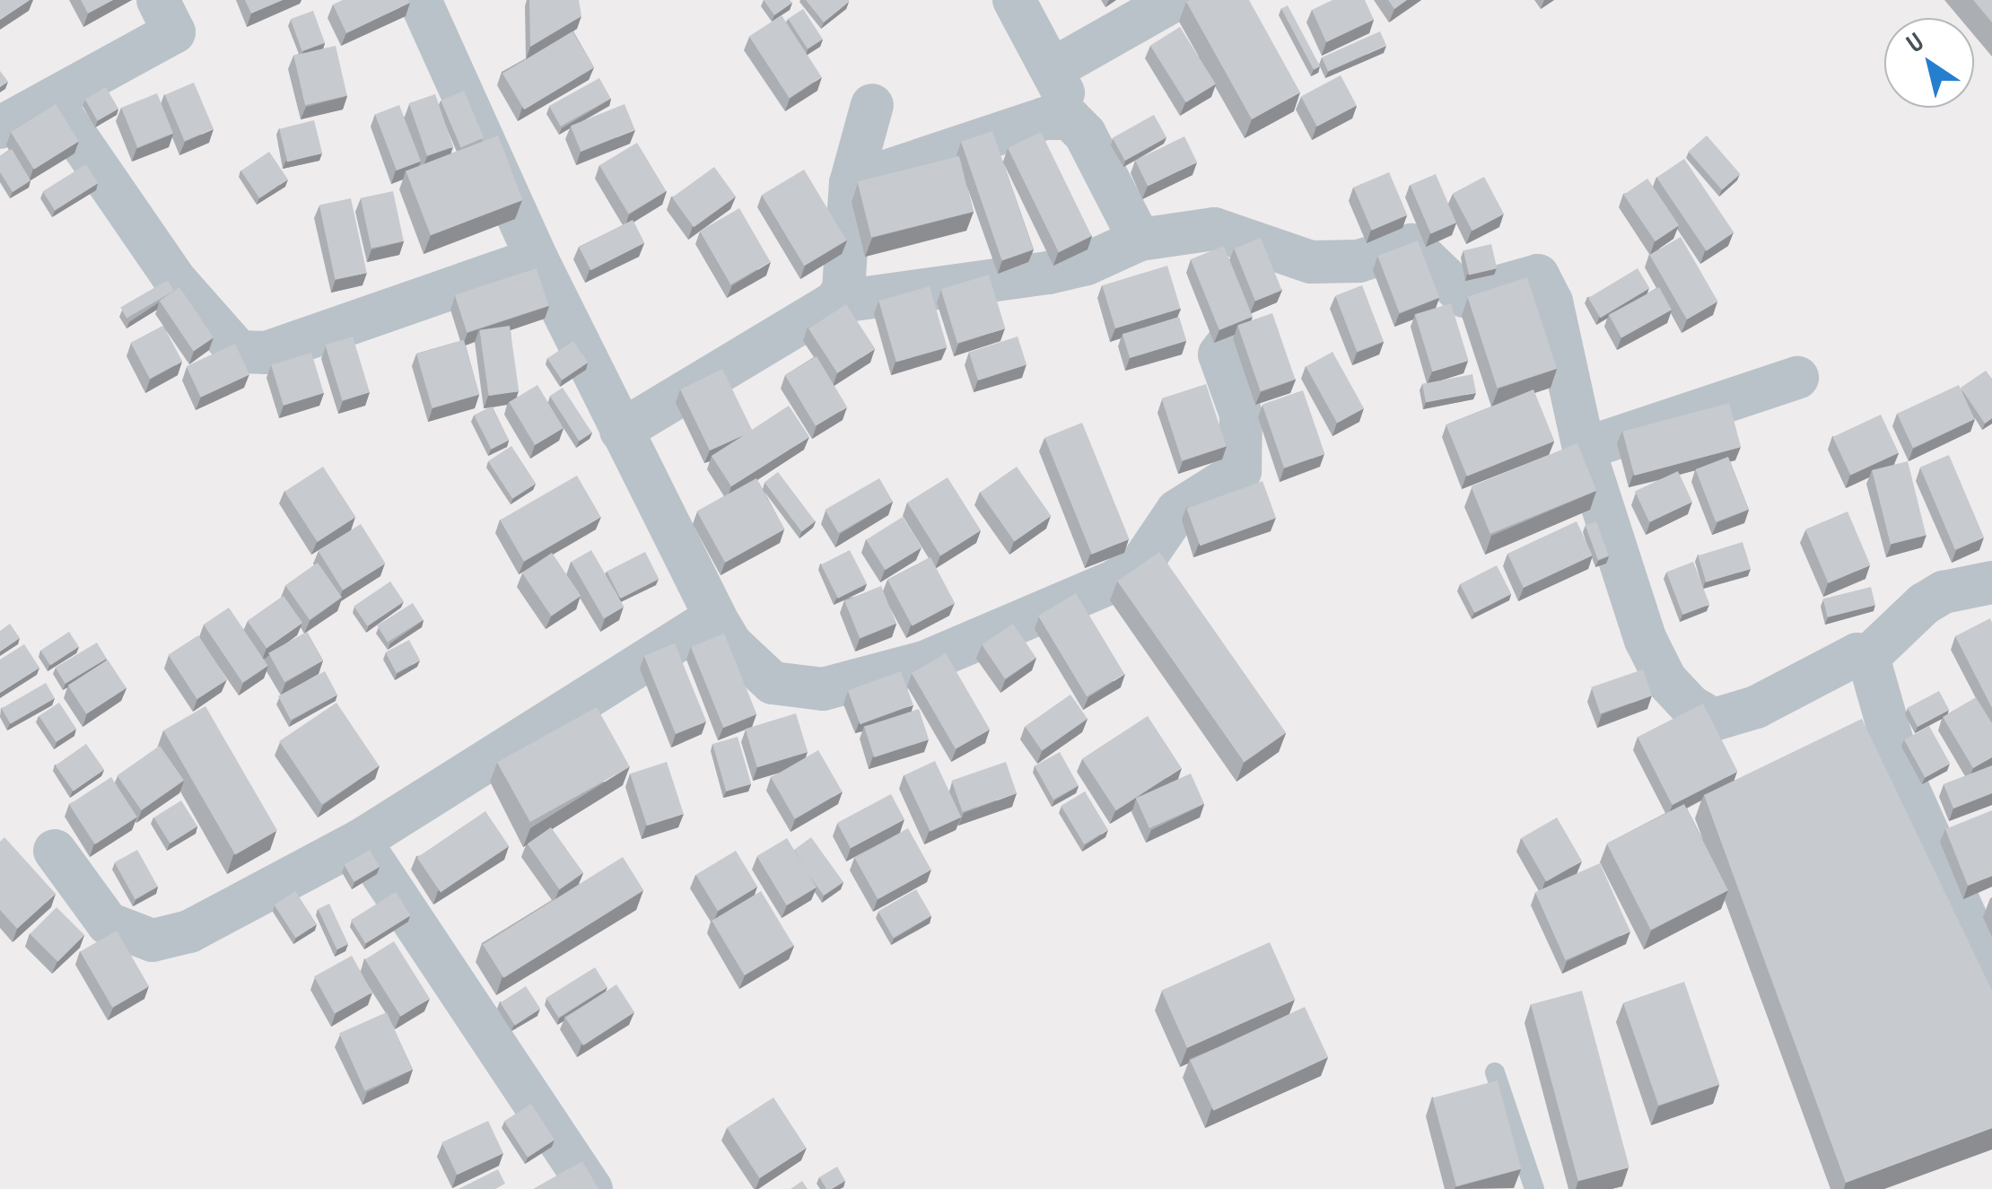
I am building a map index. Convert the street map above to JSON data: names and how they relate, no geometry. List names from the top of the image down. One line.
{"north":"top left"}
